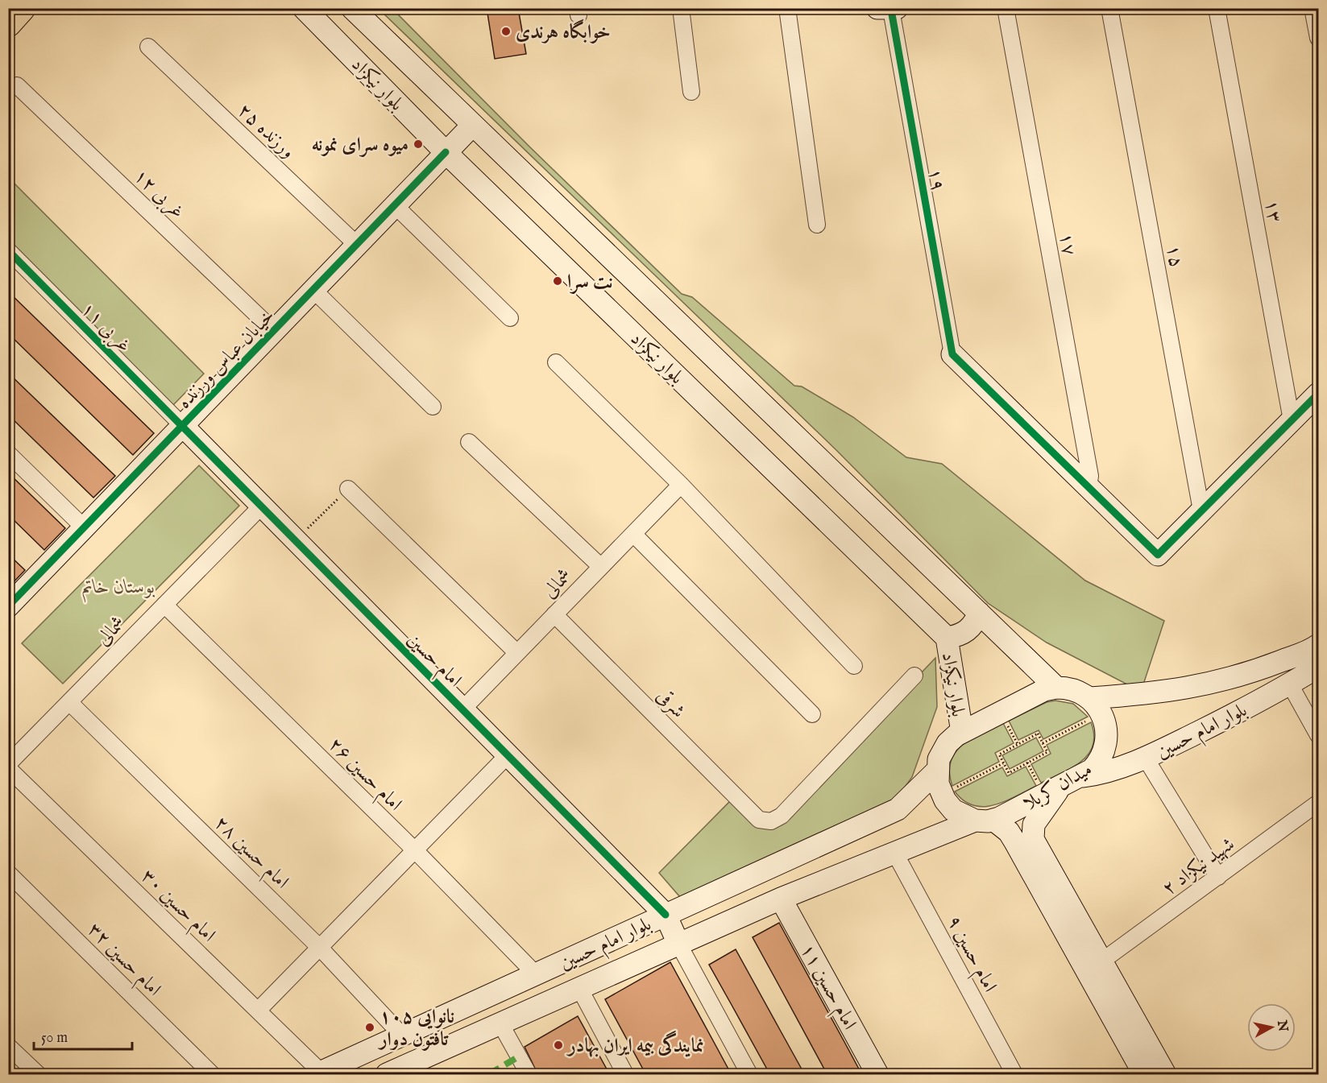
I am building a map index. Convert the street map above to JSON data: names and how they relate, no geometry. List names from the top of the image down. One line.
{"streets":{"main road":["بلوار نیکزاد","خیابان عباس ورزنده","امام حسین","بلوار امام حسین","میدان کربلا","امام حسین ۱۱"],"street":["ورزنده ۲۵","۱۹","غربی ۱۲","۱۳","۱۷","۱۵","غربی ۱۱","شمالی","شرقی","امام حسین ۲۶","امام حسین ۲۸","شهید نیکزاد ۲","امام حسین ۳۰","امام حسین ۹","امام حسین ۳۲"]},"crossings":[["بلوار نیکزاد","خیابان عباس ورزنده"],["ورزنده ۲۵","خیابان عباس ورزنده"],["غربی ۱۲","خیابان عباس ورزنده"],["غربی ۱۱","خیابان عباس ورزنده"],["غربی ۱۱","امام حسین"],["خیابان عباس ورزنده","امام حسین"],["شمالی","امام حسین"],["شمالی","شرقی"],["شمالی","امام حسین ۲۶"],["شمالی","امام حسین ۲۸"],["امام حسین","بلوار امام حسین"],["بلوار امام حسین","امام حسین ۲۶"],["بلوار امام حسین","میدان کربلا"],["بلوار امام حسین","امام حسین ۲۸"],["بلوار امام حسین","امام حسین ۳۰"],["بلوار امام حسین","امام حسین ۹"],["بلوار امام حسین","امام حسین ۱۱"]],"parks":["بوستان خاتم"],"places":["خوابگاه هرندی","میوه سرای نمونه","نت سرا","نانوایی ۱۰۵ تافتون دوار","نمایندگی بیمه ایران بهادر"],"scale_bar":"50 m","north":"right"}
